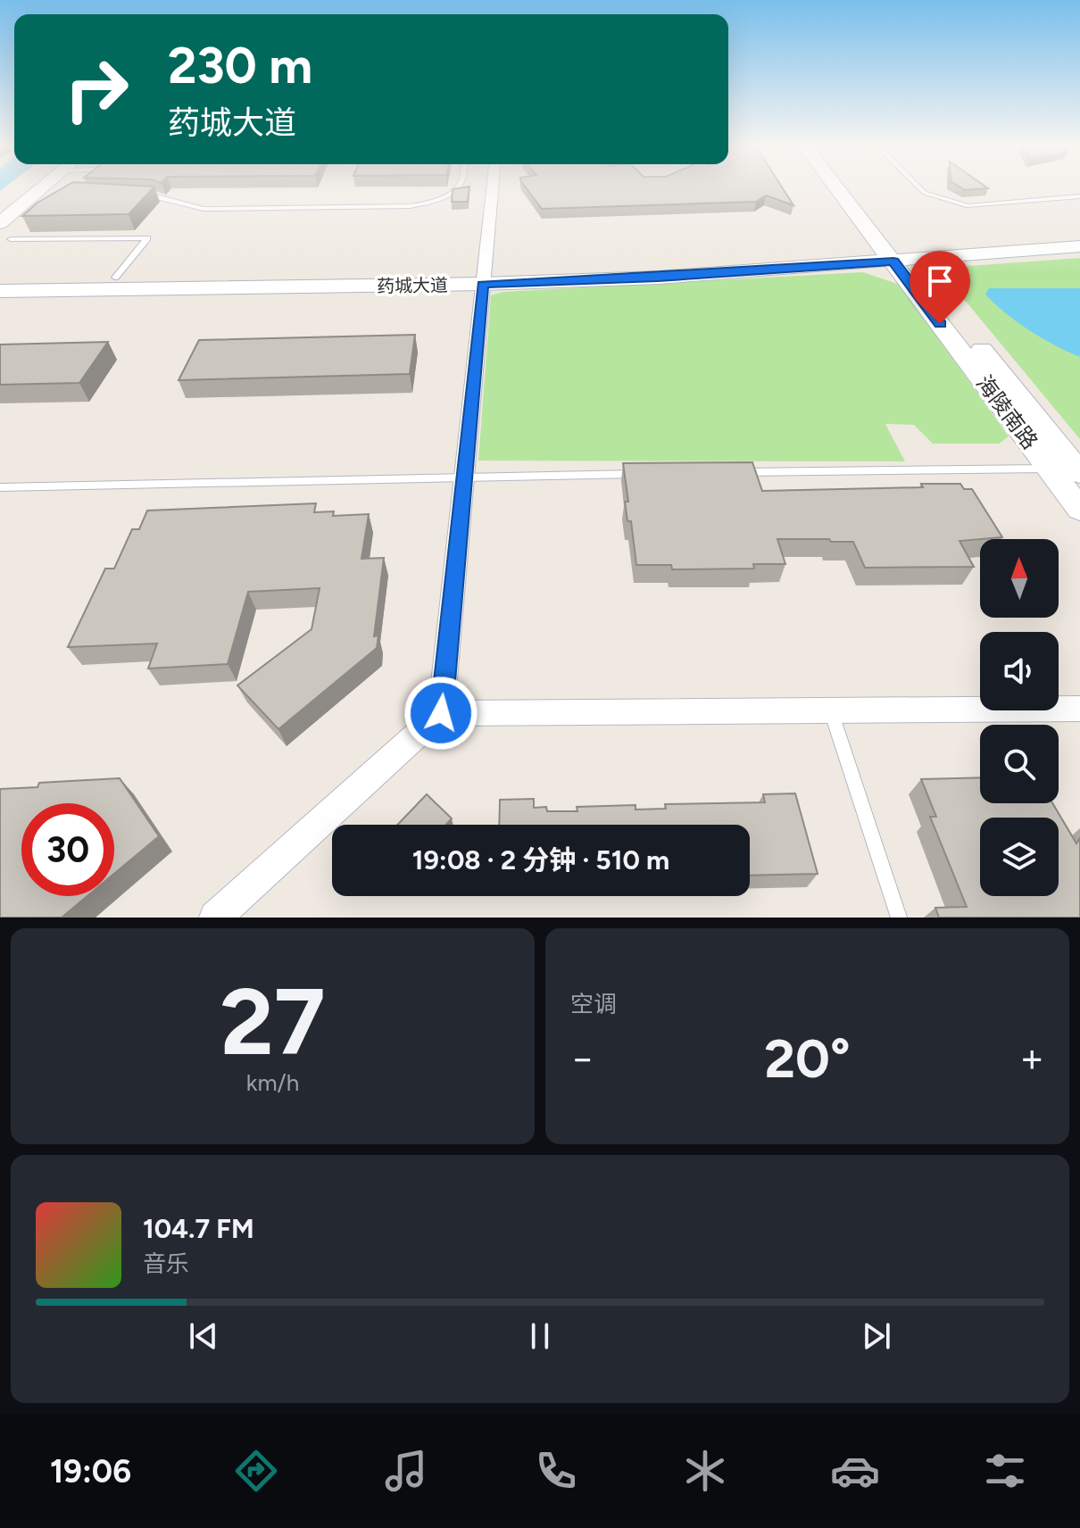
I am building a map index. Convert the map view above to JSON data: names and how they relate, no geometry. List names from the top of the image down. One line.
{"streets":{"main road":["药城大道","海陵南路"]},"crossings":[["药城大道","海陵南路"]],"north":"top","page":{"turn":["230 m","药城大道"],"limit":"30","trip":"19:08 · 2 分钟 · 510 m","tile":[["27","km/h"],"空调"],"heat":["−","20°","+"],"song":["104.7 FM","音乐"],"tabs":"19:06"}}
